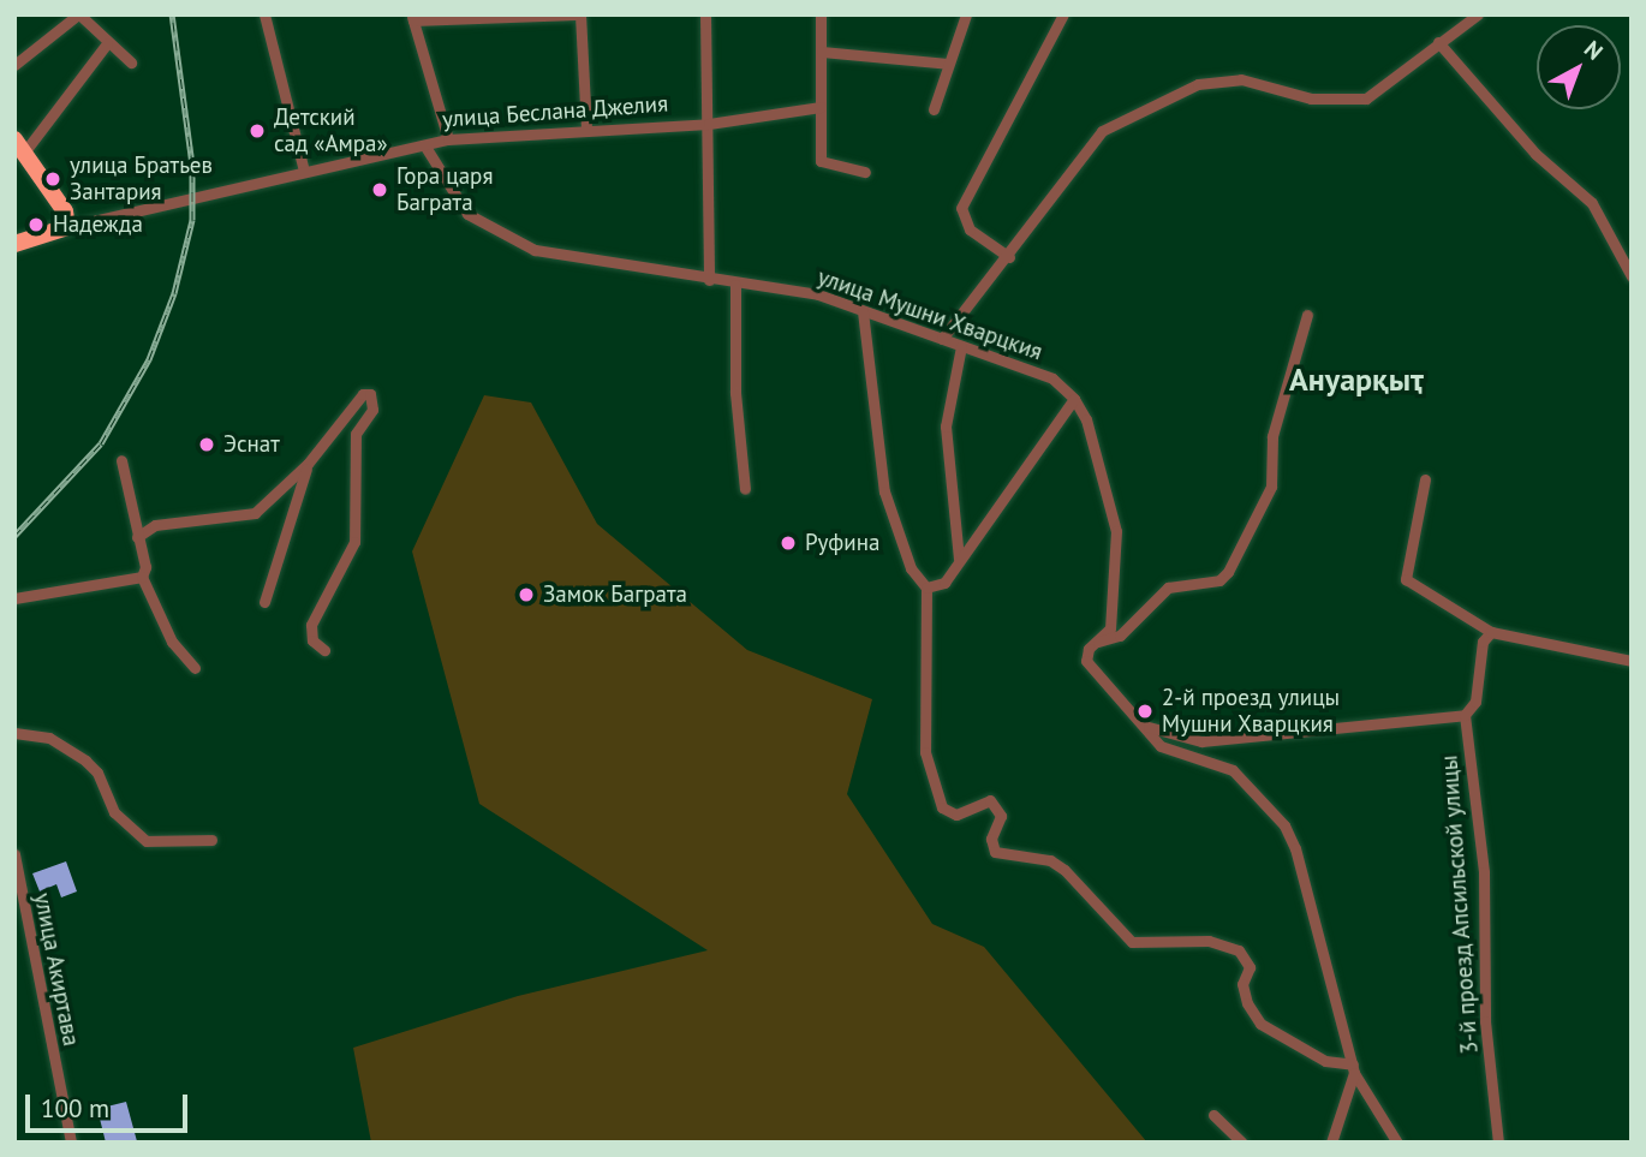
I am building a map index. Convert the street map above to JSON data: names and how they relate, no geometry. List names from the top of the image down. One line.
{"streets":{"highway":["улица Беслана Джелия"],"street":["улица Мушни Хварцкия","3-й проезд Апсильской улицы","улица Акиртава"]},"crossings":[["улица Беслана Джелия","улица Мушни Хварцкия"]],"districts":["Ануарқыҭ"],"places":["Детский сад «Амра»","улица Братьев Зантария","Гора царя Баграта","Надежда","Эснат","Руфина","Замок Баграта","2-й проезд улицы Мушни Хварцкия"],"scale_bar":"100 m","north":"top right"}
